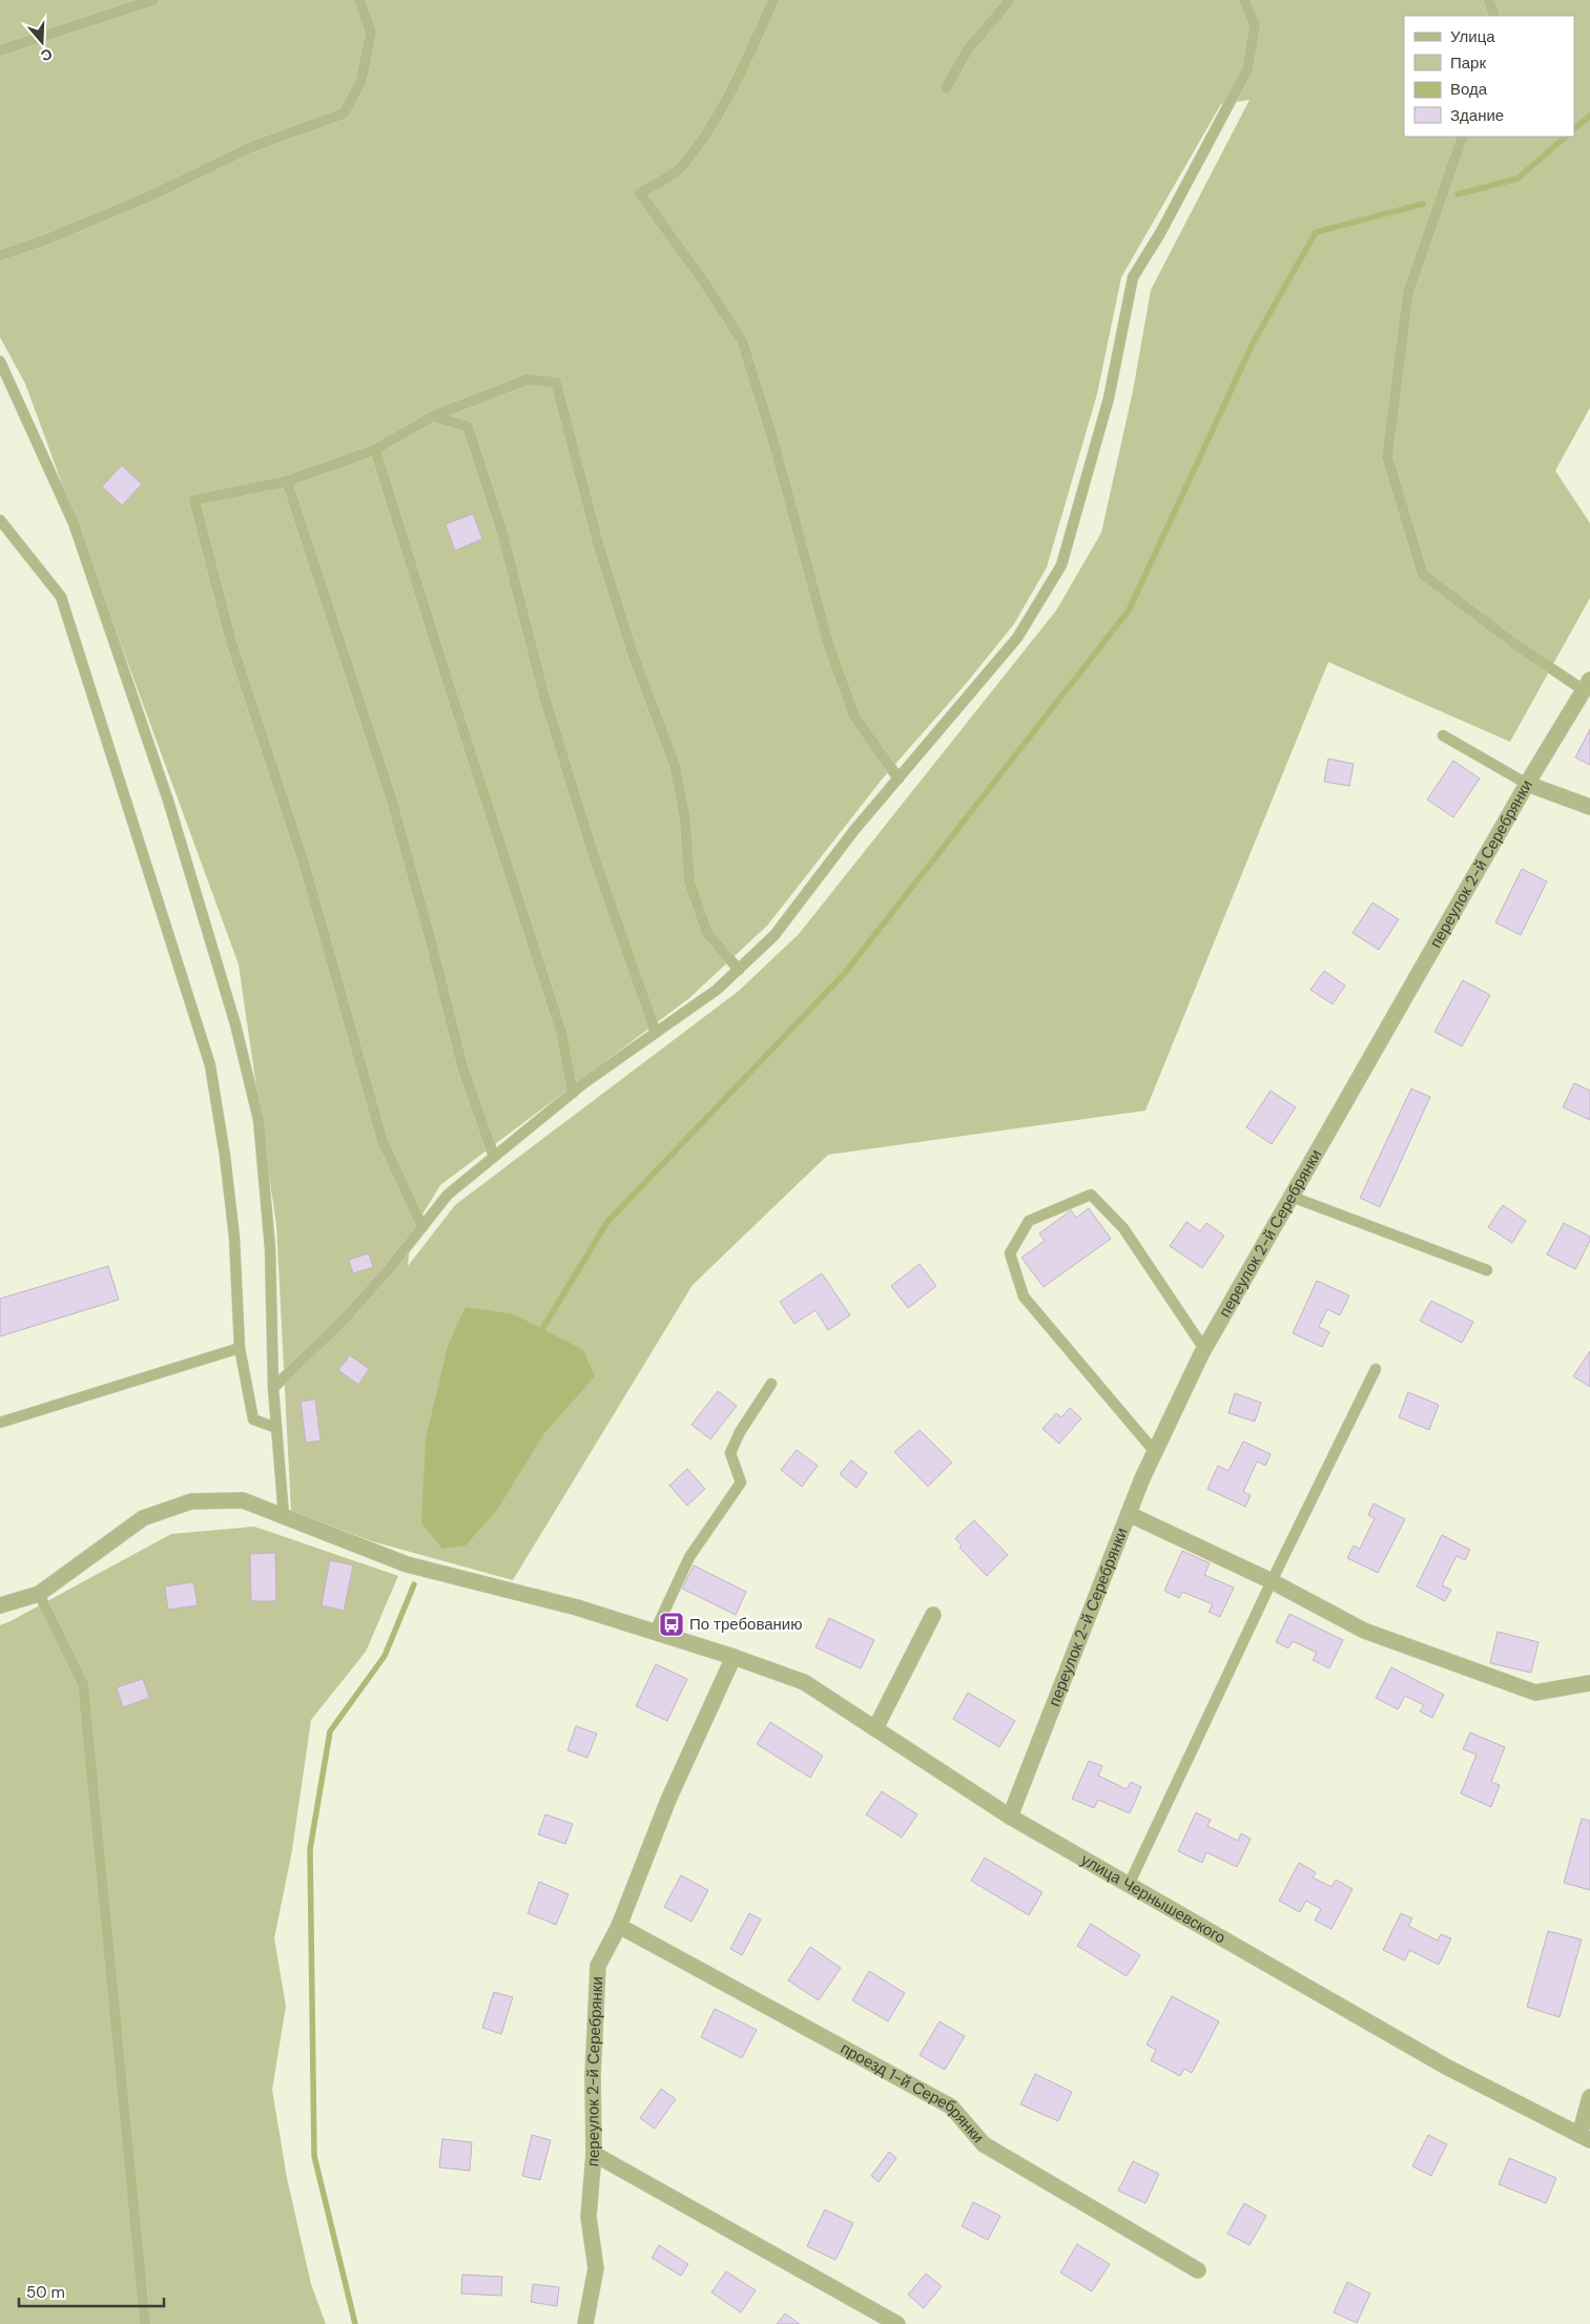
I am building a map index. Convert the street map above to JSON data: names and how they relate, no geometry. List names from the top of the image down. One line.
{"streets":{"street":["переулок 2-й Серебрянки","улица Чернышевского","проезд 1-й Серебрянки"]},"crossings":[["переулок 2-й Серебрянки","улица Чернышевского"],["переулок 2-й Серебрянки","проезд 1-й Серебрянки"]],"places":{"bus stop":["По требованию"]},"legend":["Улица","Парк","Вода","Здание"],"scale_bar":"50 m","north":"bottom"}
